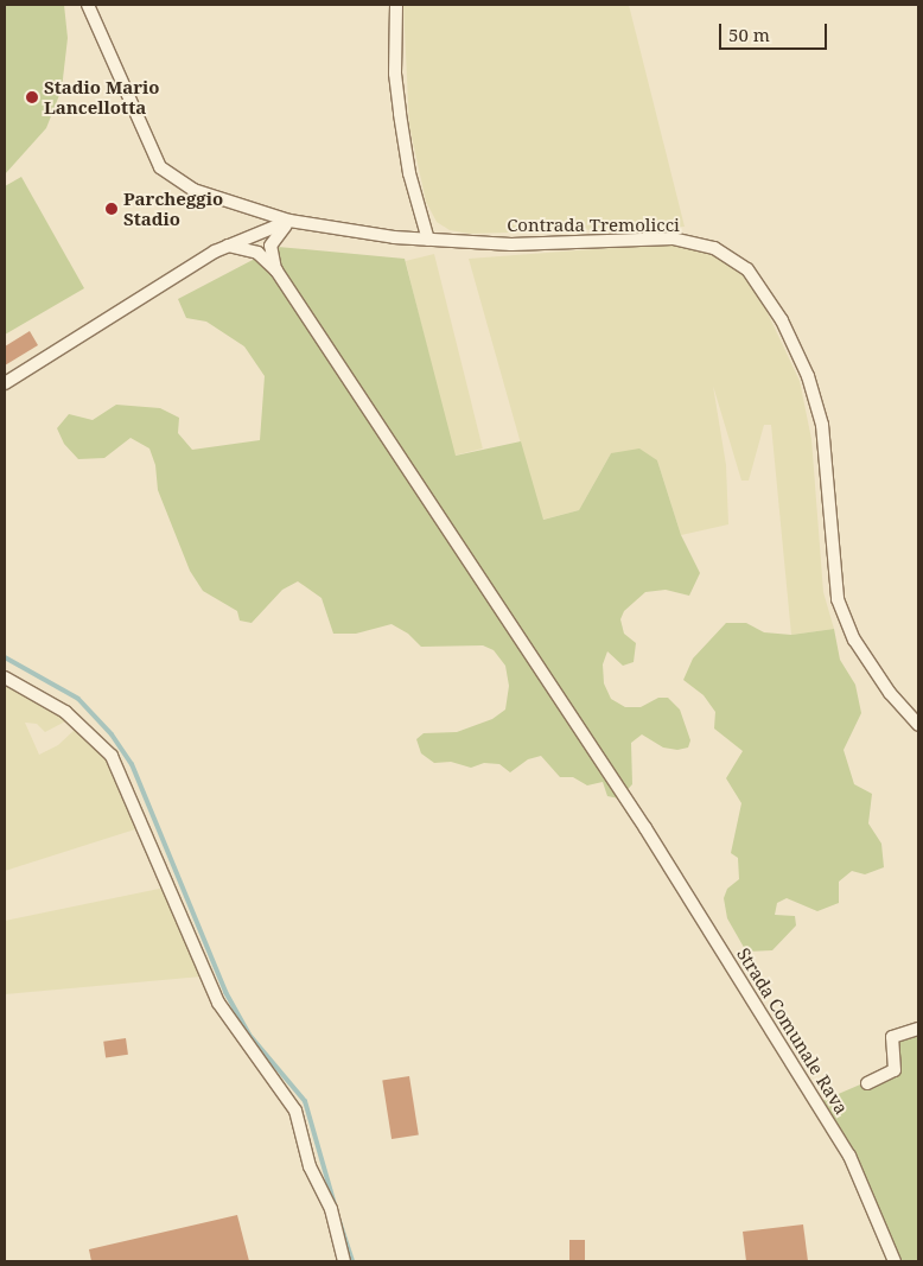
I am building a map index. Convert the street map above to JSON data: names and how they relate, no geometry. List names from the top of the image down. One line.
{"streets":{"street":["Contrada Tremolicci","Strada Comunale Rava"]},"places":["Stadio Mario Lancellotta","Parcheggio Stadio"],"scale_bar":"50 m"}
